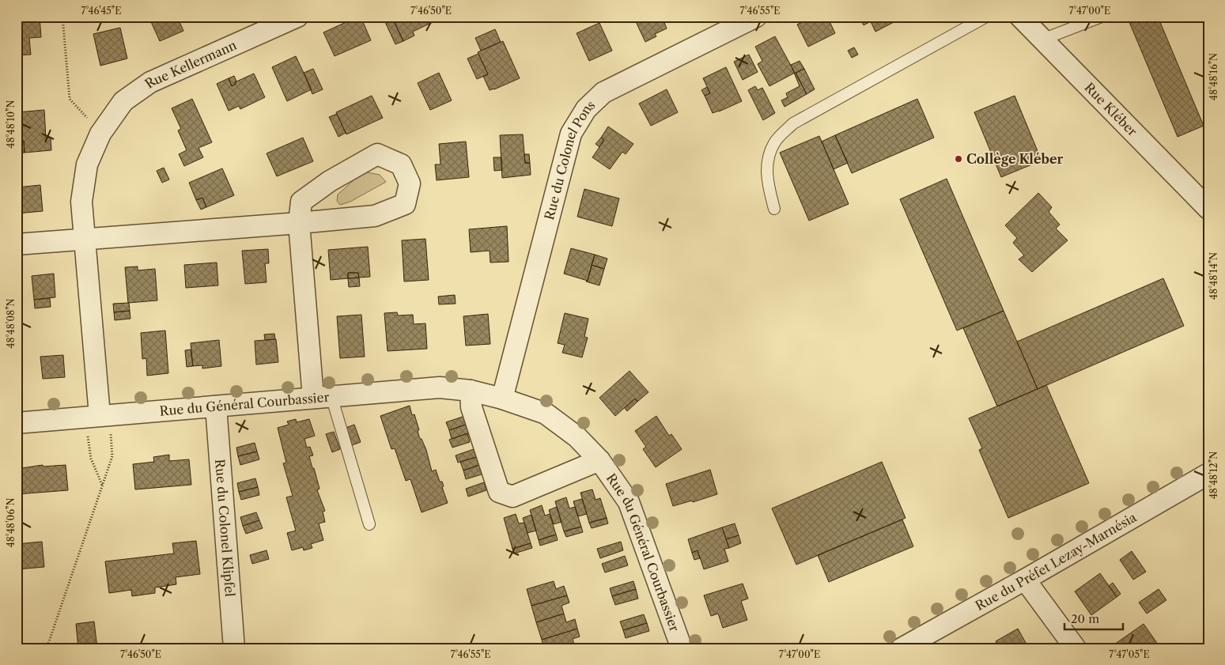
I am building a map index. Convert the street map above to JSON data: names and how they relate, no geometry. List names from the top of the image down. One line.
{"streets":{"street":["Rue Kellermann","Rue Kléber","Rue du Colonel Pons","Rue du Général Courbassier","Rue du Colonel Klipfel","Rue du Préfet Lezay-Marnésia"]},"crossings":[["Rue Kellermann","Rue du Général Courbassier"],["Rue du Colonel Pons","Rue du Général Courbassier"],["Rue du Général Courbassier","Rue du Colonel Klipfel"]],"places":["Collège Kléber"],"scale_bar":"20 m","coordinates":["7°46'45\"E","7°46'50\"E","7°46'55\"E","7°47'00\"E","48°48'16\"N","48°48'10\"N","48°48'14\"N","48°48'08\"N","48°48'12\"N","48°48'06\"N","7°47'05\"E"]}
